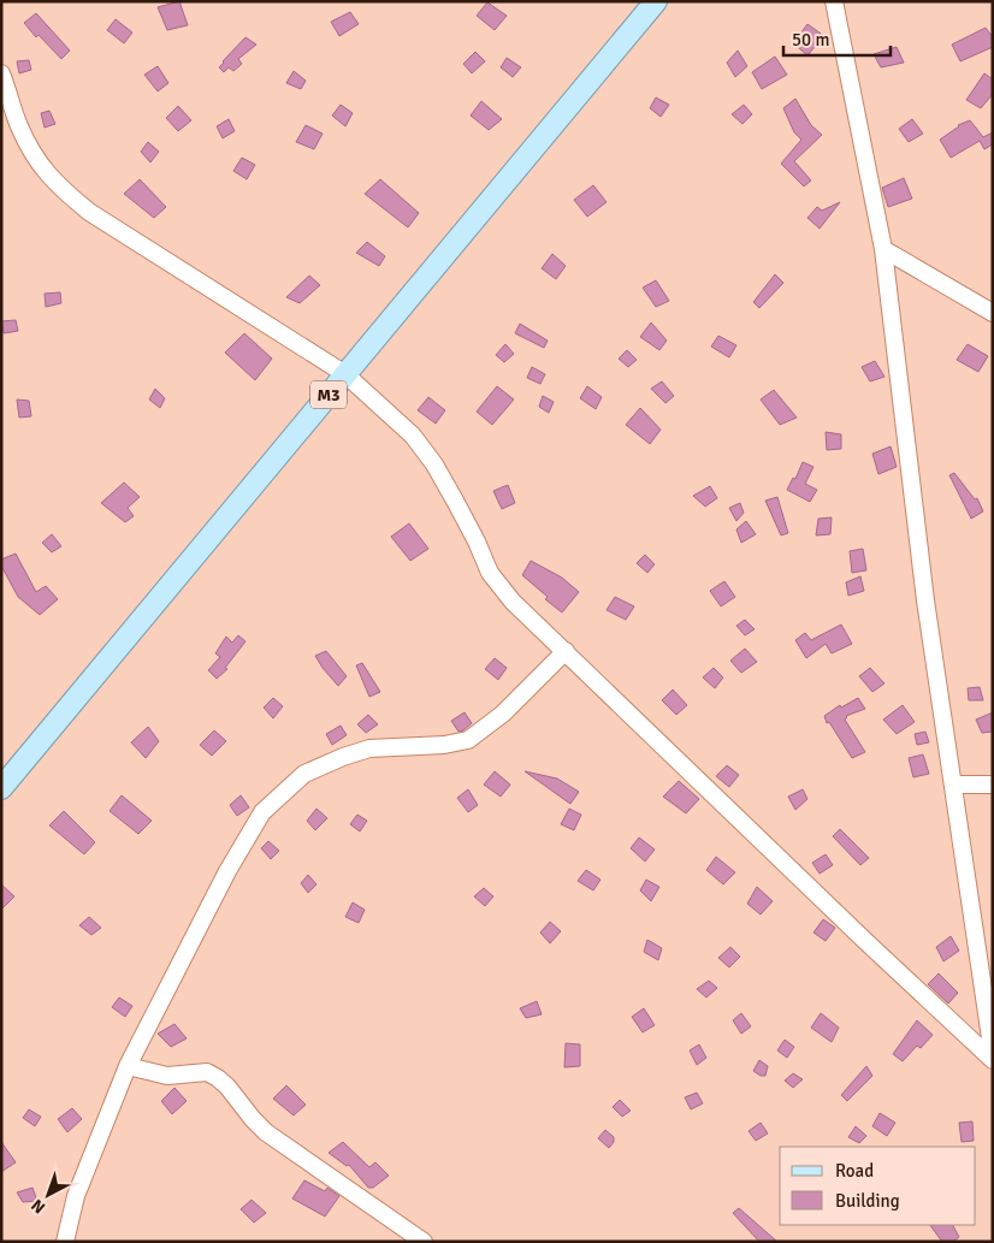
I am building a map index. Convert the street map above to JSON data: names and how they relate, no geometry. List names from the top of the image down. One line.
{"streets":{"main road":["M3"]},"legend":["Road","Building"],"scale_bar":"50 m","north":"bottom left"}
